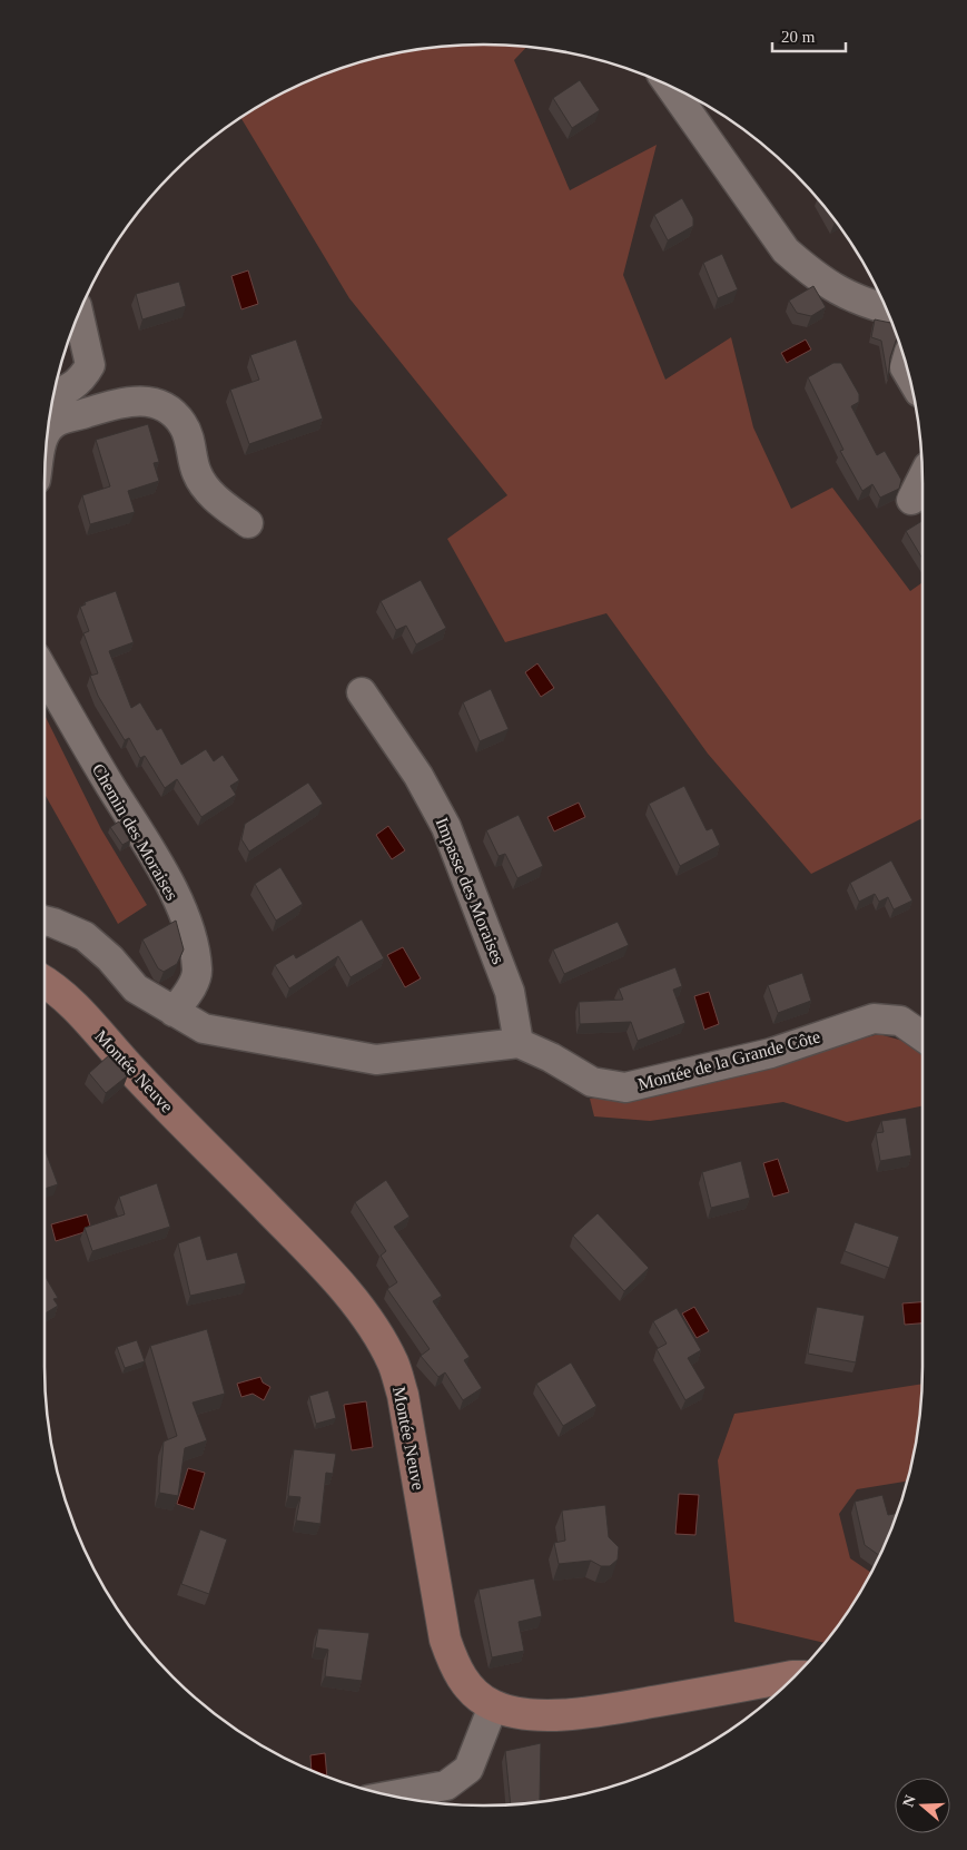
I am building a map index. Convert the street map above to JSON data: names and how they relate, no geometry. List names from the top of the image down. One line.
{"streets":{"street":["Chemin des Moraises","Impasse des Moraises","Montée de la Grande Côte","Montée Neuve"]},"crossings":[["Impasse des Moraises","Montée de la Grande Côte"]],"scale_bar":"20 m","north":"left"}
